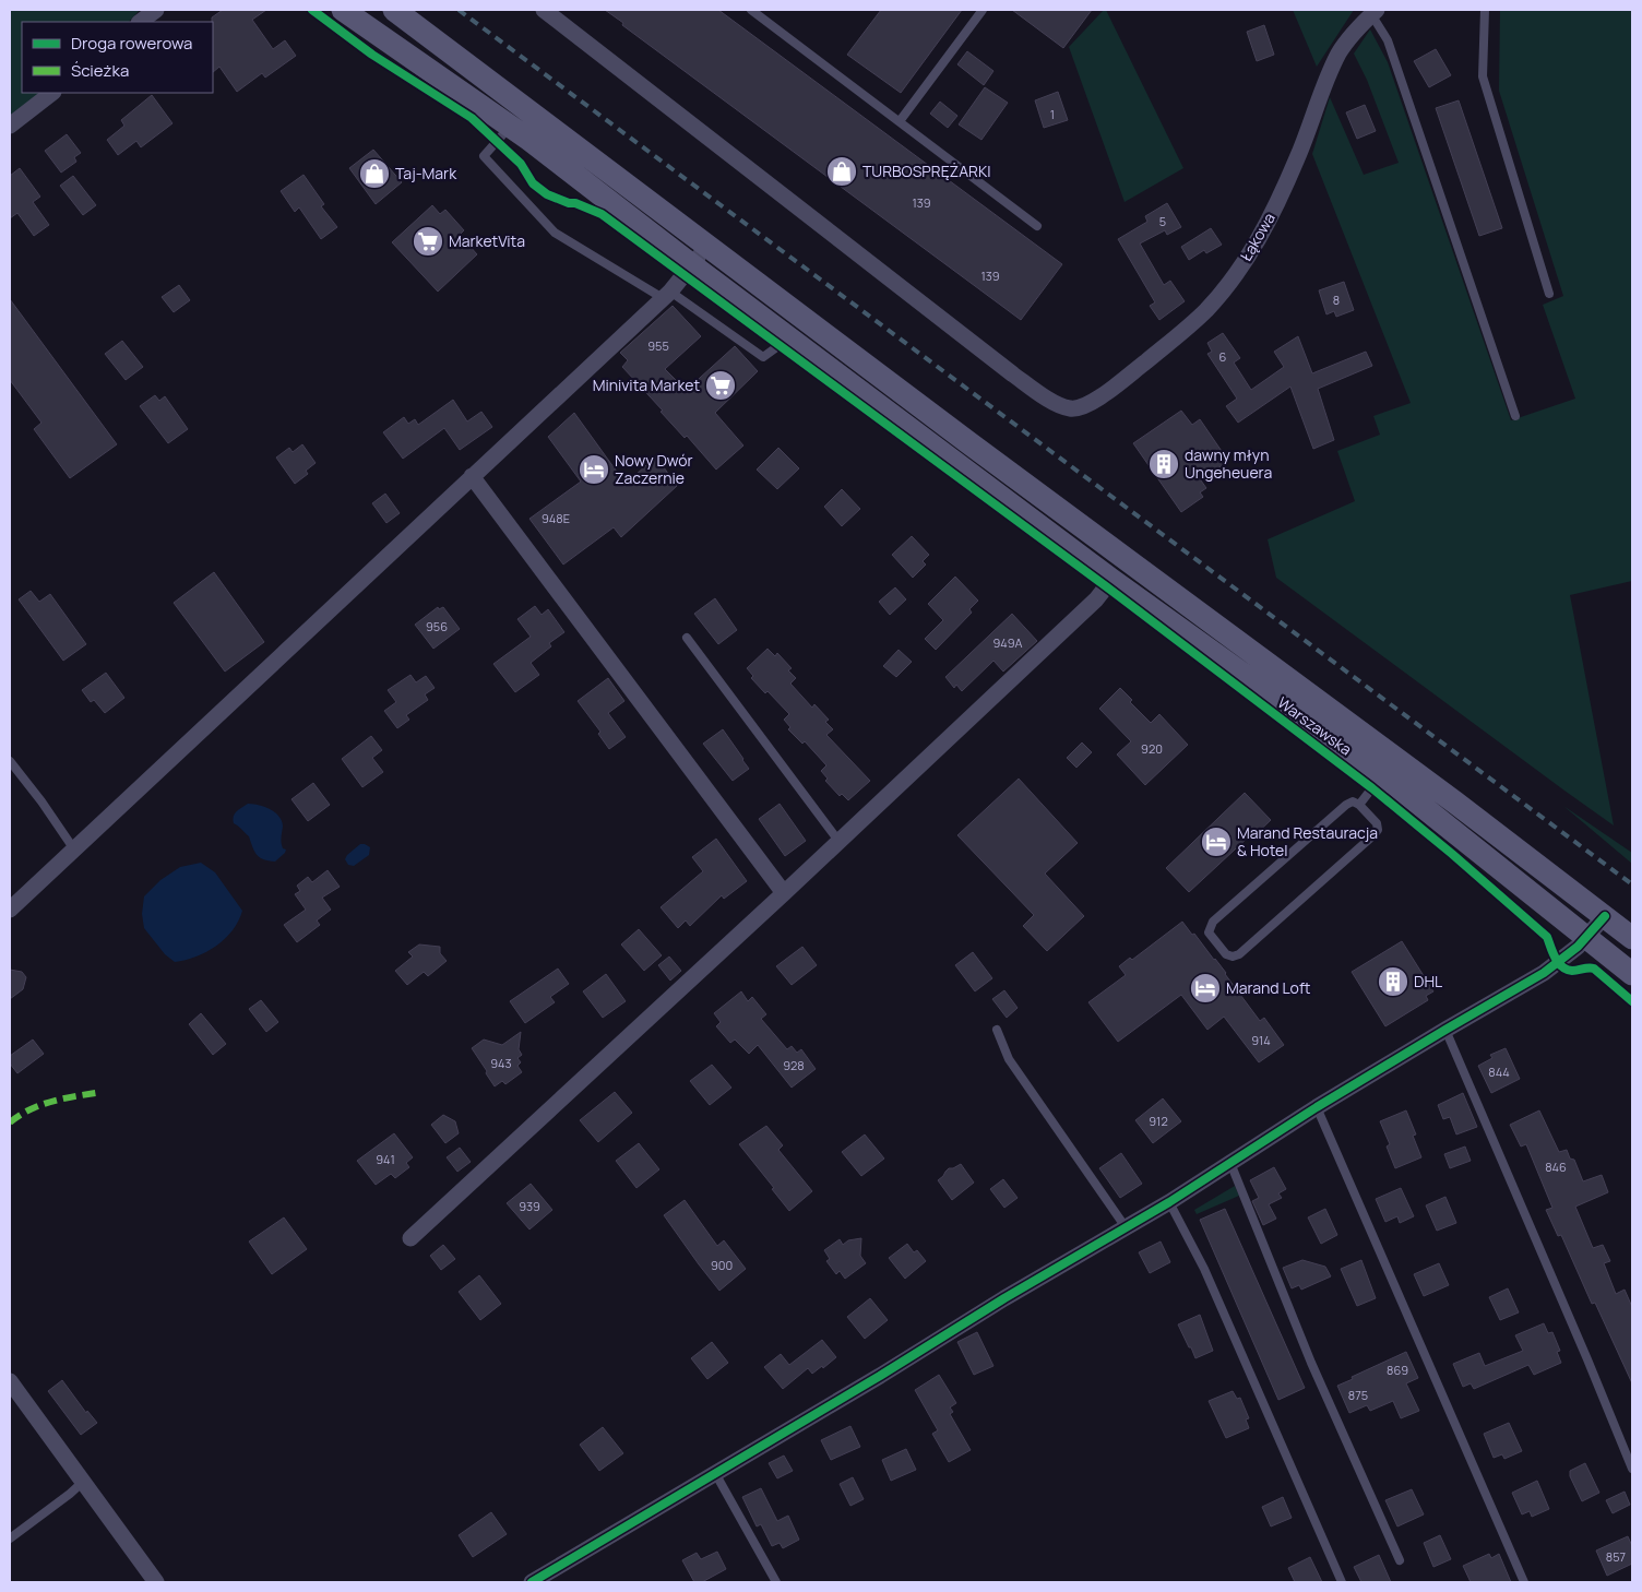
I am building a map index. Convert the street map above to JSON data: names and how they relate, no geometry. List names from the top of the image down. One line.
{"streets":{"main road":["Warszawska"],"street":["Łąkowa"]},"places":{"shop":["TURBOSPRĘŻARKI","Taj-Mark"],"supermarket":["MarketVita","Minivita Market"],"building":["dawny młyn Ungeheuera","DHL"],"hotel":["Nowy Dwór Zaczernie","Marand Restauracja & Hotel","Marand Loft"]},"house_numbers":["1","139","5","139","8","955","6","948E","956","949A","920","914","943","928","844","912","941","846","939","900","869","875","857"],"legend":["Droga rowerowa","Ścieżka"]}
